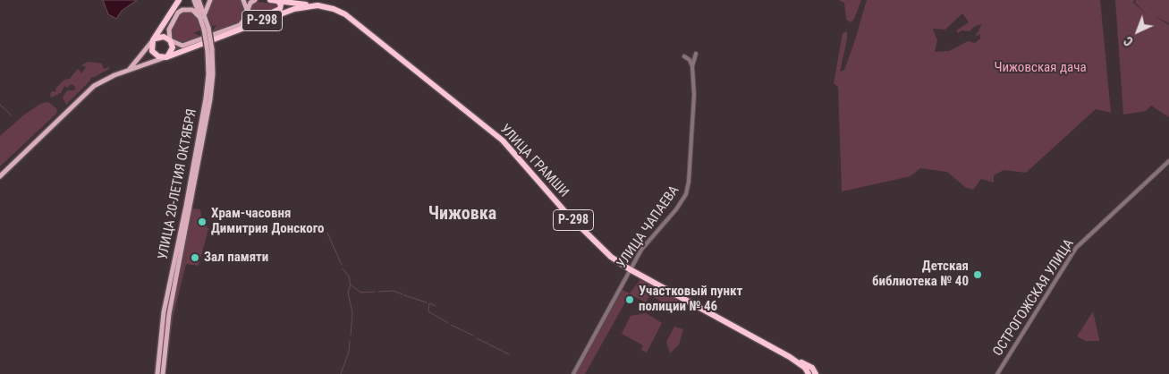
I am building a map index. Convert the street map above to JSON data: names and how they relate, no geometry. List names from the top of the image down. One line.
{"streets":{"highway":["Р-298","УЛИЦА ГРАМШИ"],"main road":["УЛИЦА 20-ЛЕТИЯ ОКТЯБРЯ"],"street":["УЛИЦА ЧАПАЕВА","ОСТРОГОЖСКАЯ УЛИЦА"]},"crossings":[["Р-298","УЛИЦА ГРАМШИ"],["УЛИЦА ГРАМШИ","УЛИЦА ЧАПАЕВА"]],"districts":["Чижовка"],"parks":["Чижовская дача"],"places":["Храм-часовня Димитрия Донского","Зал памяти","Детская библиотека № 40","Участковый пункт полиции № 46"],"north":"bottom left"}
